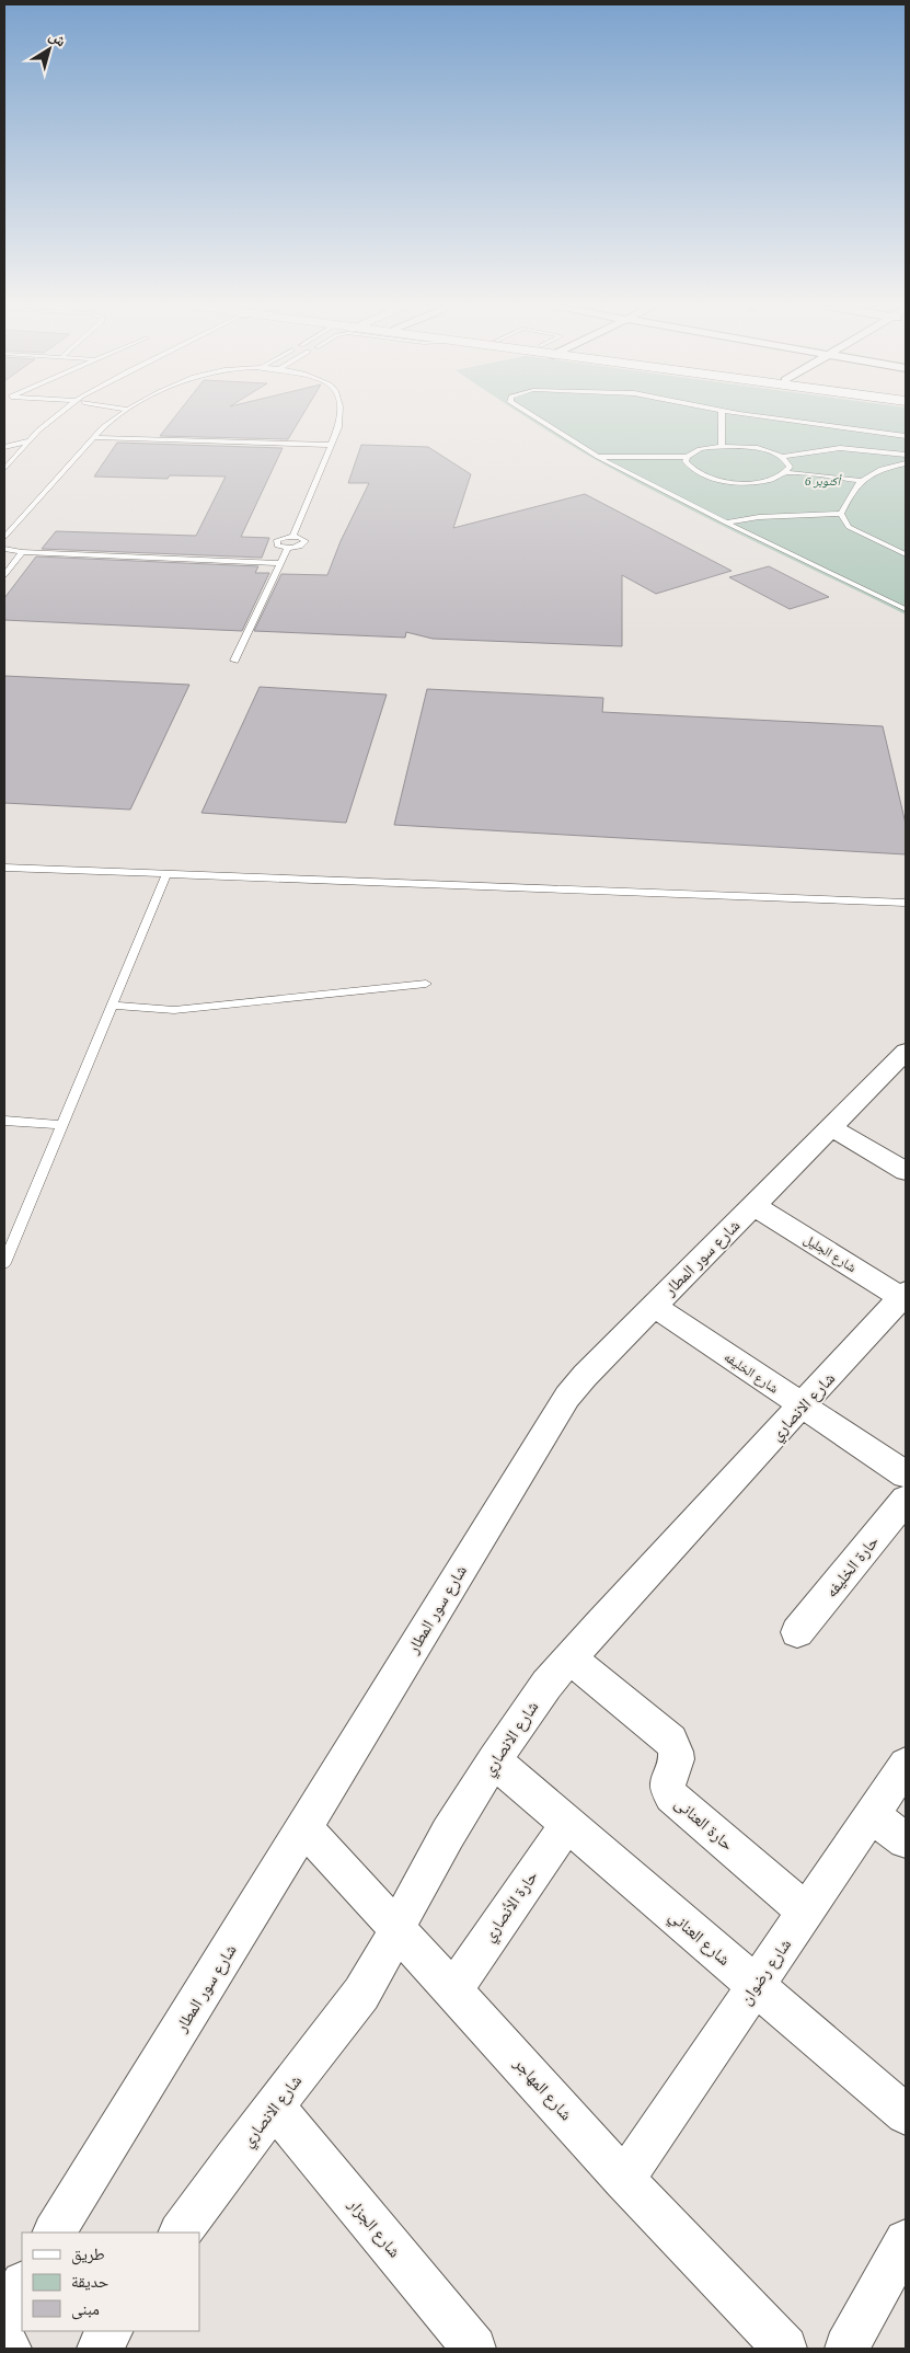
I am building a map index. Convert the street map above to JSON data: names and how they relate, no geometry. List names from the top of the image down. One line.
{"streets":{"street":["شارع الجليل","شارع سور المطار","شارع الخليفه","شارع الانصاري","حارة الخليفه","حارة العنانى","حارة الأنصاري","شارع العناني","شارع رضوان","شارع المهاجر","شارع الجزار"]},"crossings":[["شارع الجليل","شارع سور المطار"],["شارع الجليل","شارع الانصاري"],["شارع سور المطار","شارع الخليفه"],["شارع سور المطار","شارع المهاجر"],["شارع الخليفه","شارع الانصاري"],["شارع الانصاري","حارة العنانى"],["شارع الانصاري","شارع العناني"],["شارع الانصاري","شارع المهاجر"],["شارع الانصاري","شارع الجزار"],["حارة العنانى","شارع رضوان"],["حارة الأنصاري","شارع العناني"],["حارة الأنصاري","شارع المهاجر"],["شارع العناني","شارع رضوان"],["شارع رضوان","شارع المهاجر"]],"parks":["6 أكتوبر"],"legend":["طريق","حديقة","مبنى"],"north":"top right"}
